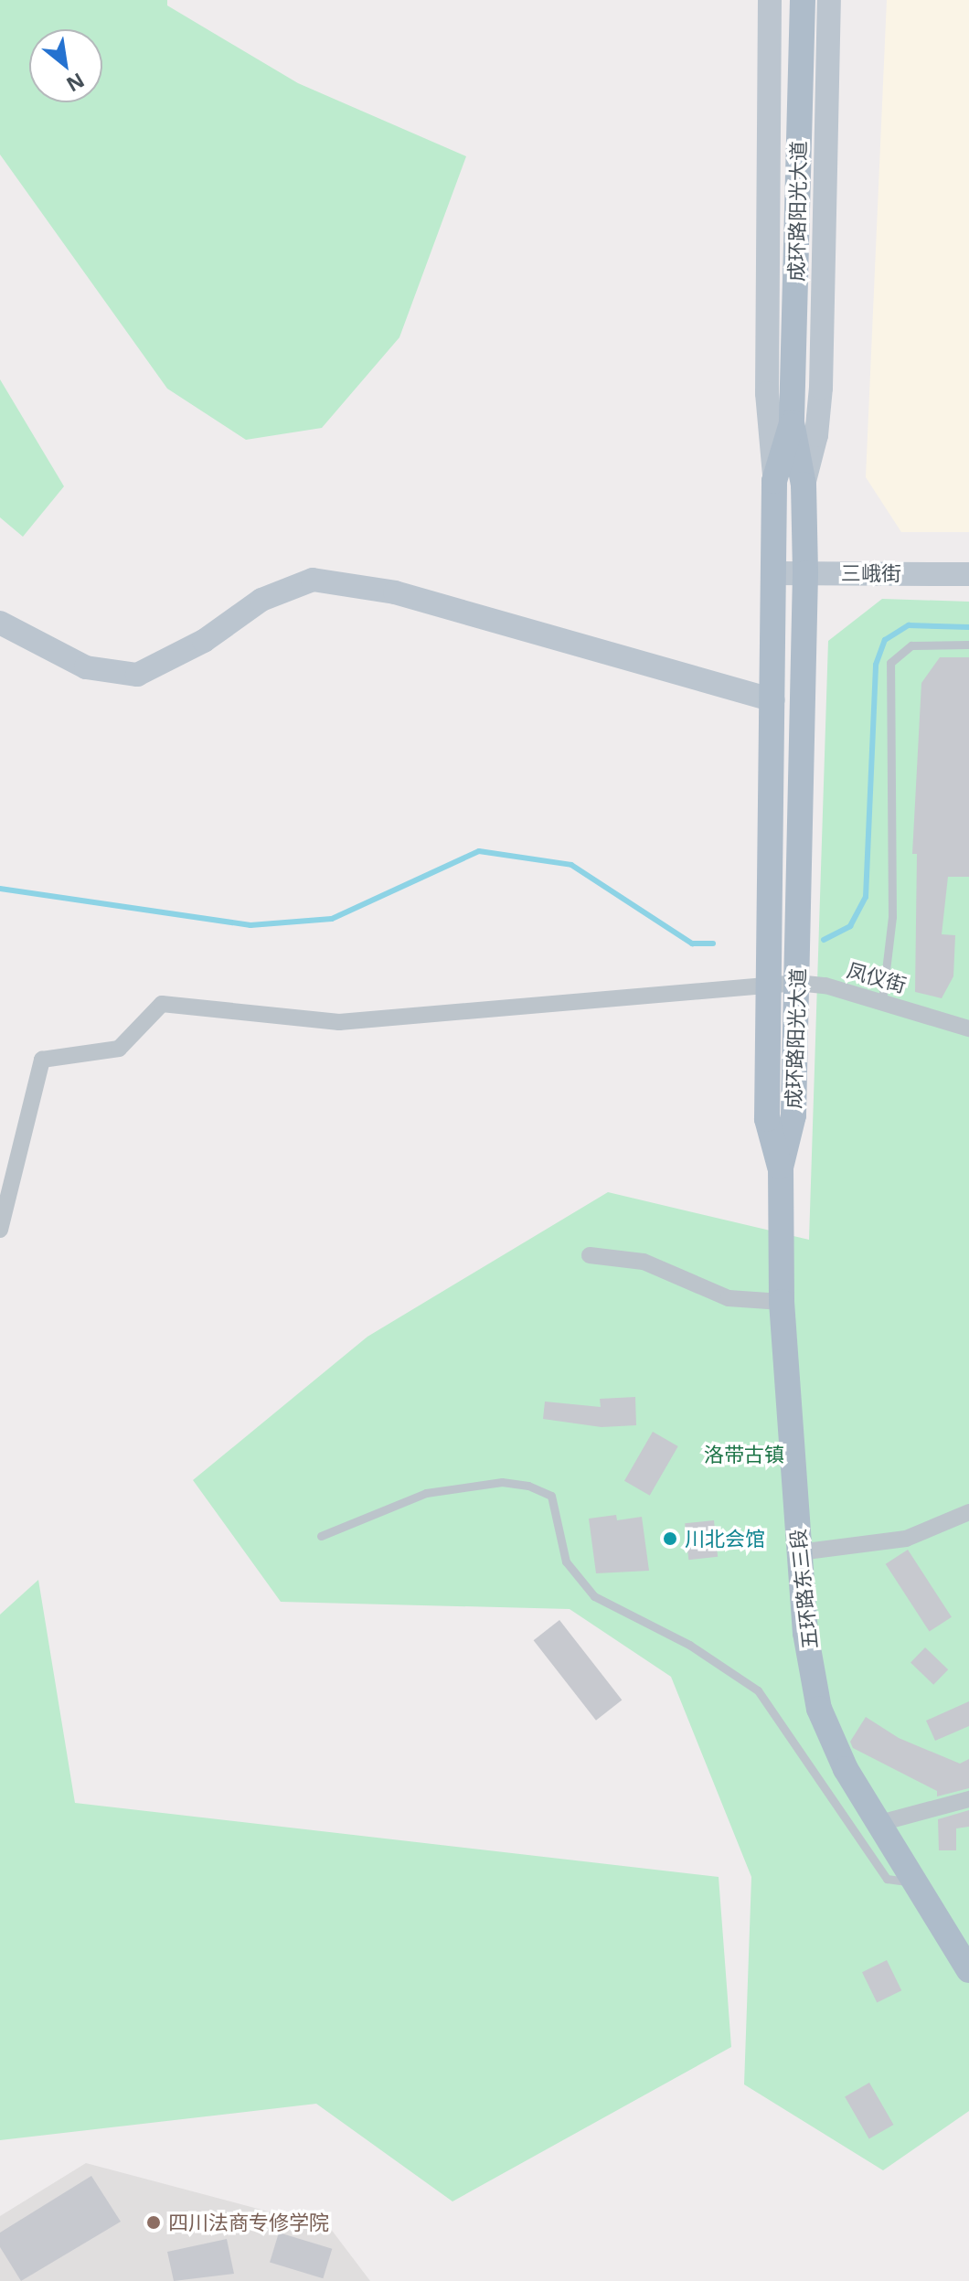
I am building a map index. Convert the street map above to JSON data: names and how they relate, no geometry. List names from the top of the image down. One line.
{"streets":{"main road":["成环路阳光大道","五环路东三段"],"street":["三峨街","凤仪街"]},"crossings":[["成环路阳光大道","三峨街"],["成环路阳光大道","凤仪街"],["成环路阳光大道","五环路东三段"]],"parks":["洛带古镇"],"places":["川北会馆","四川法商专修学院"],"north":"bottom right"}
